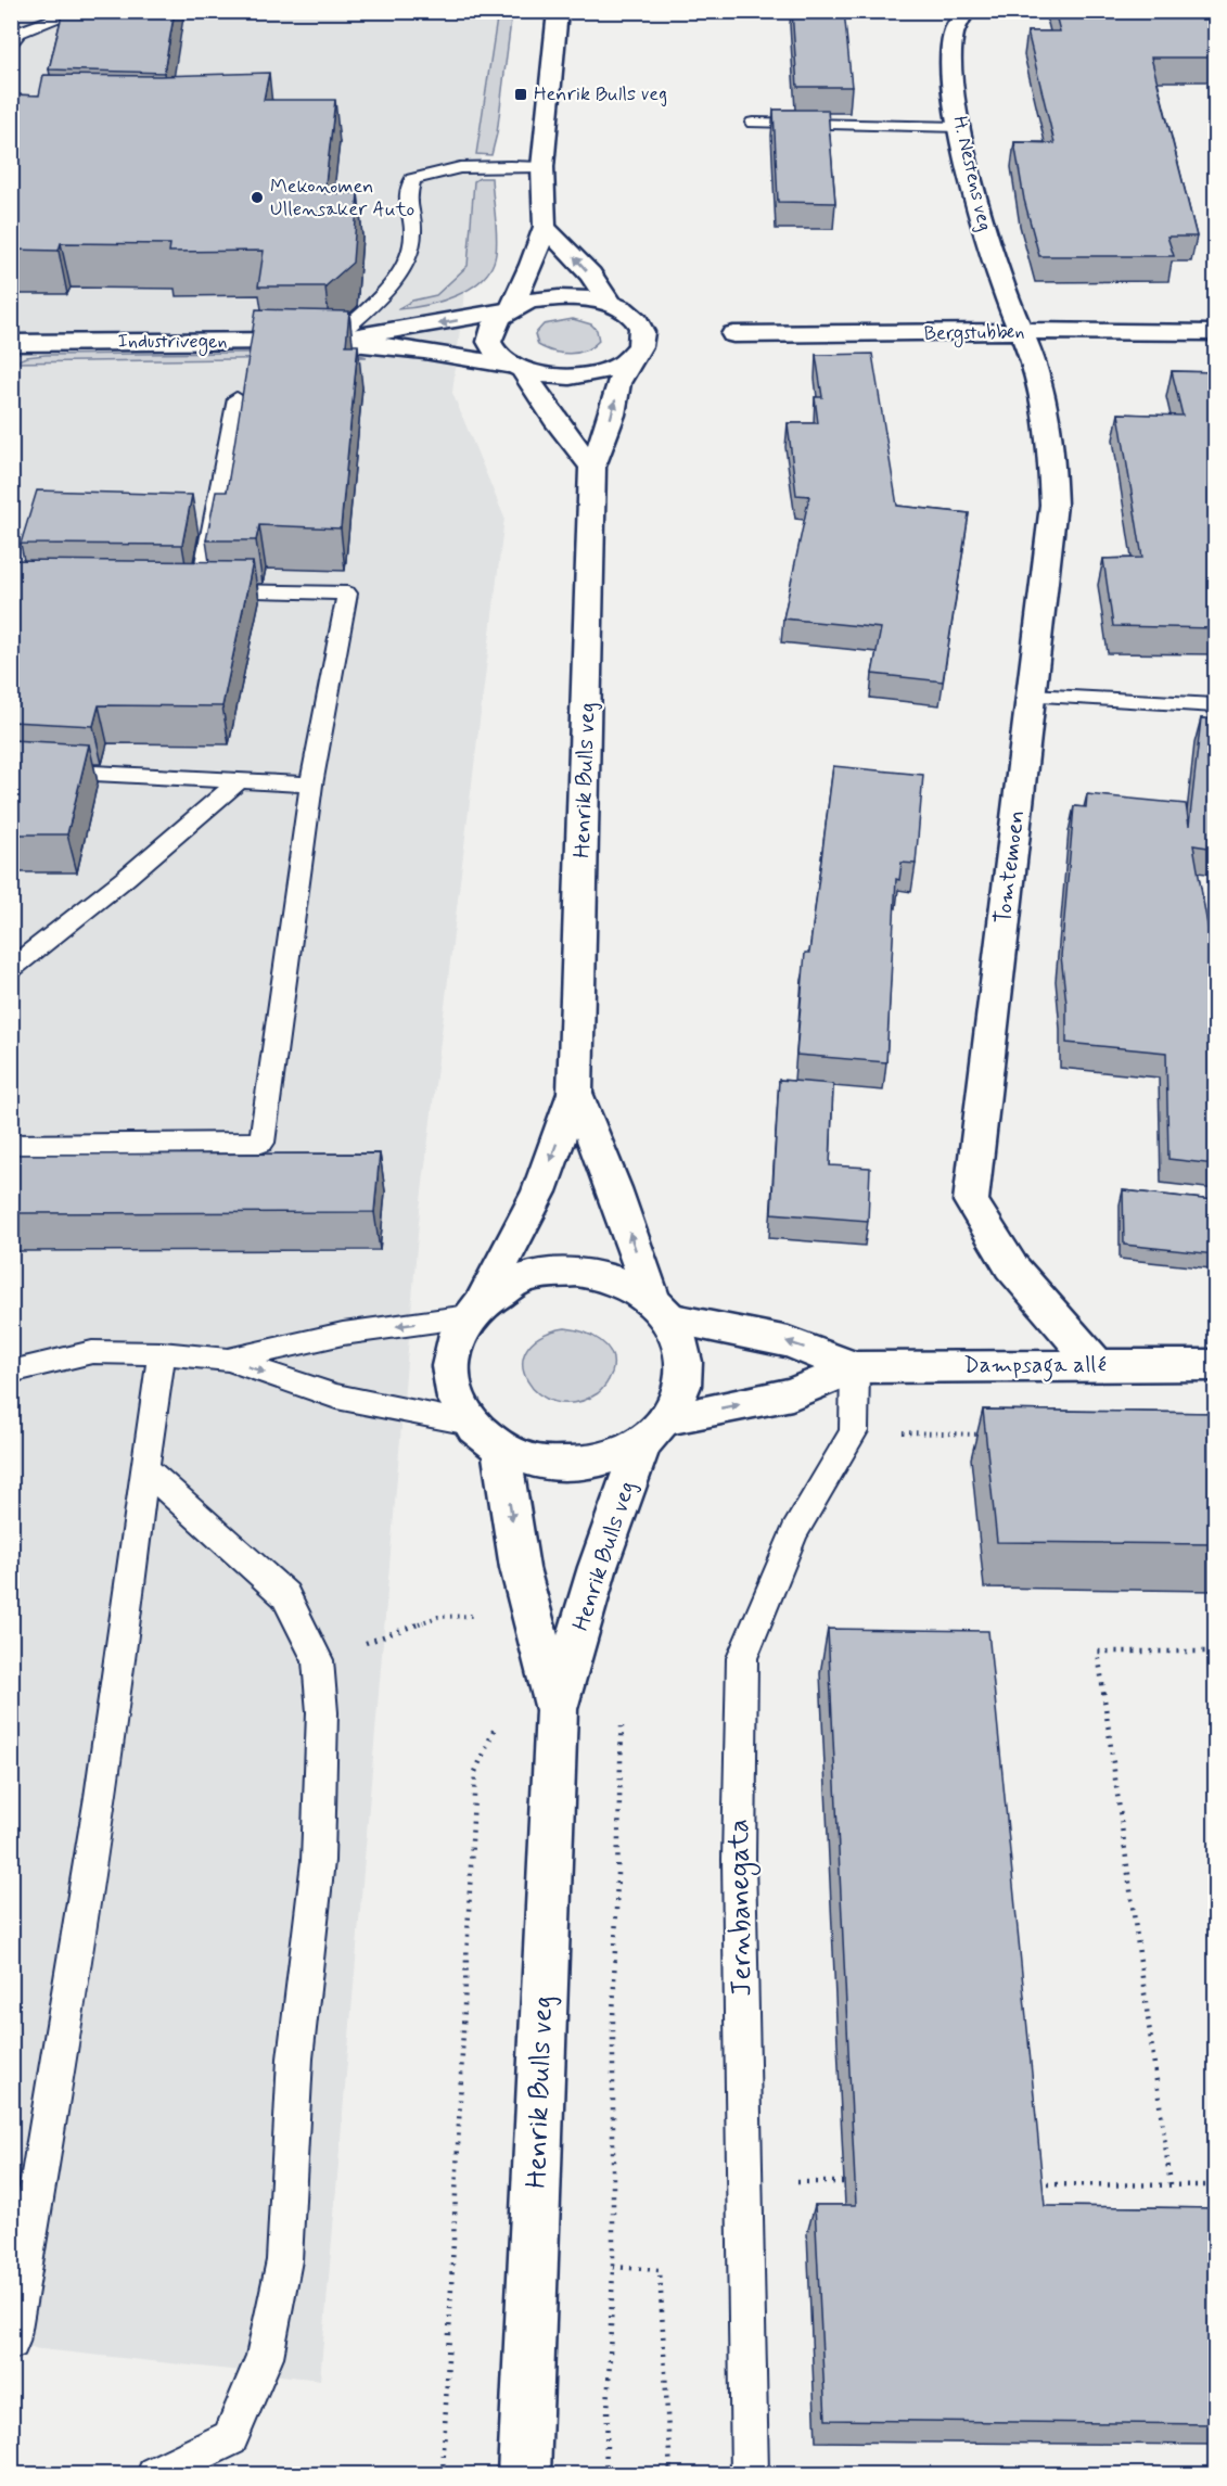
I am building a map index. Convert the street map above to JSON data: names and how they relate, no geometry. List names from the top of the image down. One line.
{"streets":{"street":["H. Nestens veg","Bergstubben","Industrivegen","Henrik Bulls veg","Tomtemoen","Dampsaga allé"],"lane":["Jernbanegata"]},"crossings":[["H. Nestens veg","Bergstubben"],["H. Nestens veg","Tomtemoen"],["Bergstubben","Tomtemoen"],["Industrivegen","Henrik Bulls veg"],["Henrik Bulls veg","Dampsaga allé"],["Tomtemoen","Dampsaga allé"],["Dampsaga allé","Jernbanegata"]],"places":{"transit":["Henrik Bulls veg"],"other":["Mekonomen Ullensaker Auto"]}}
